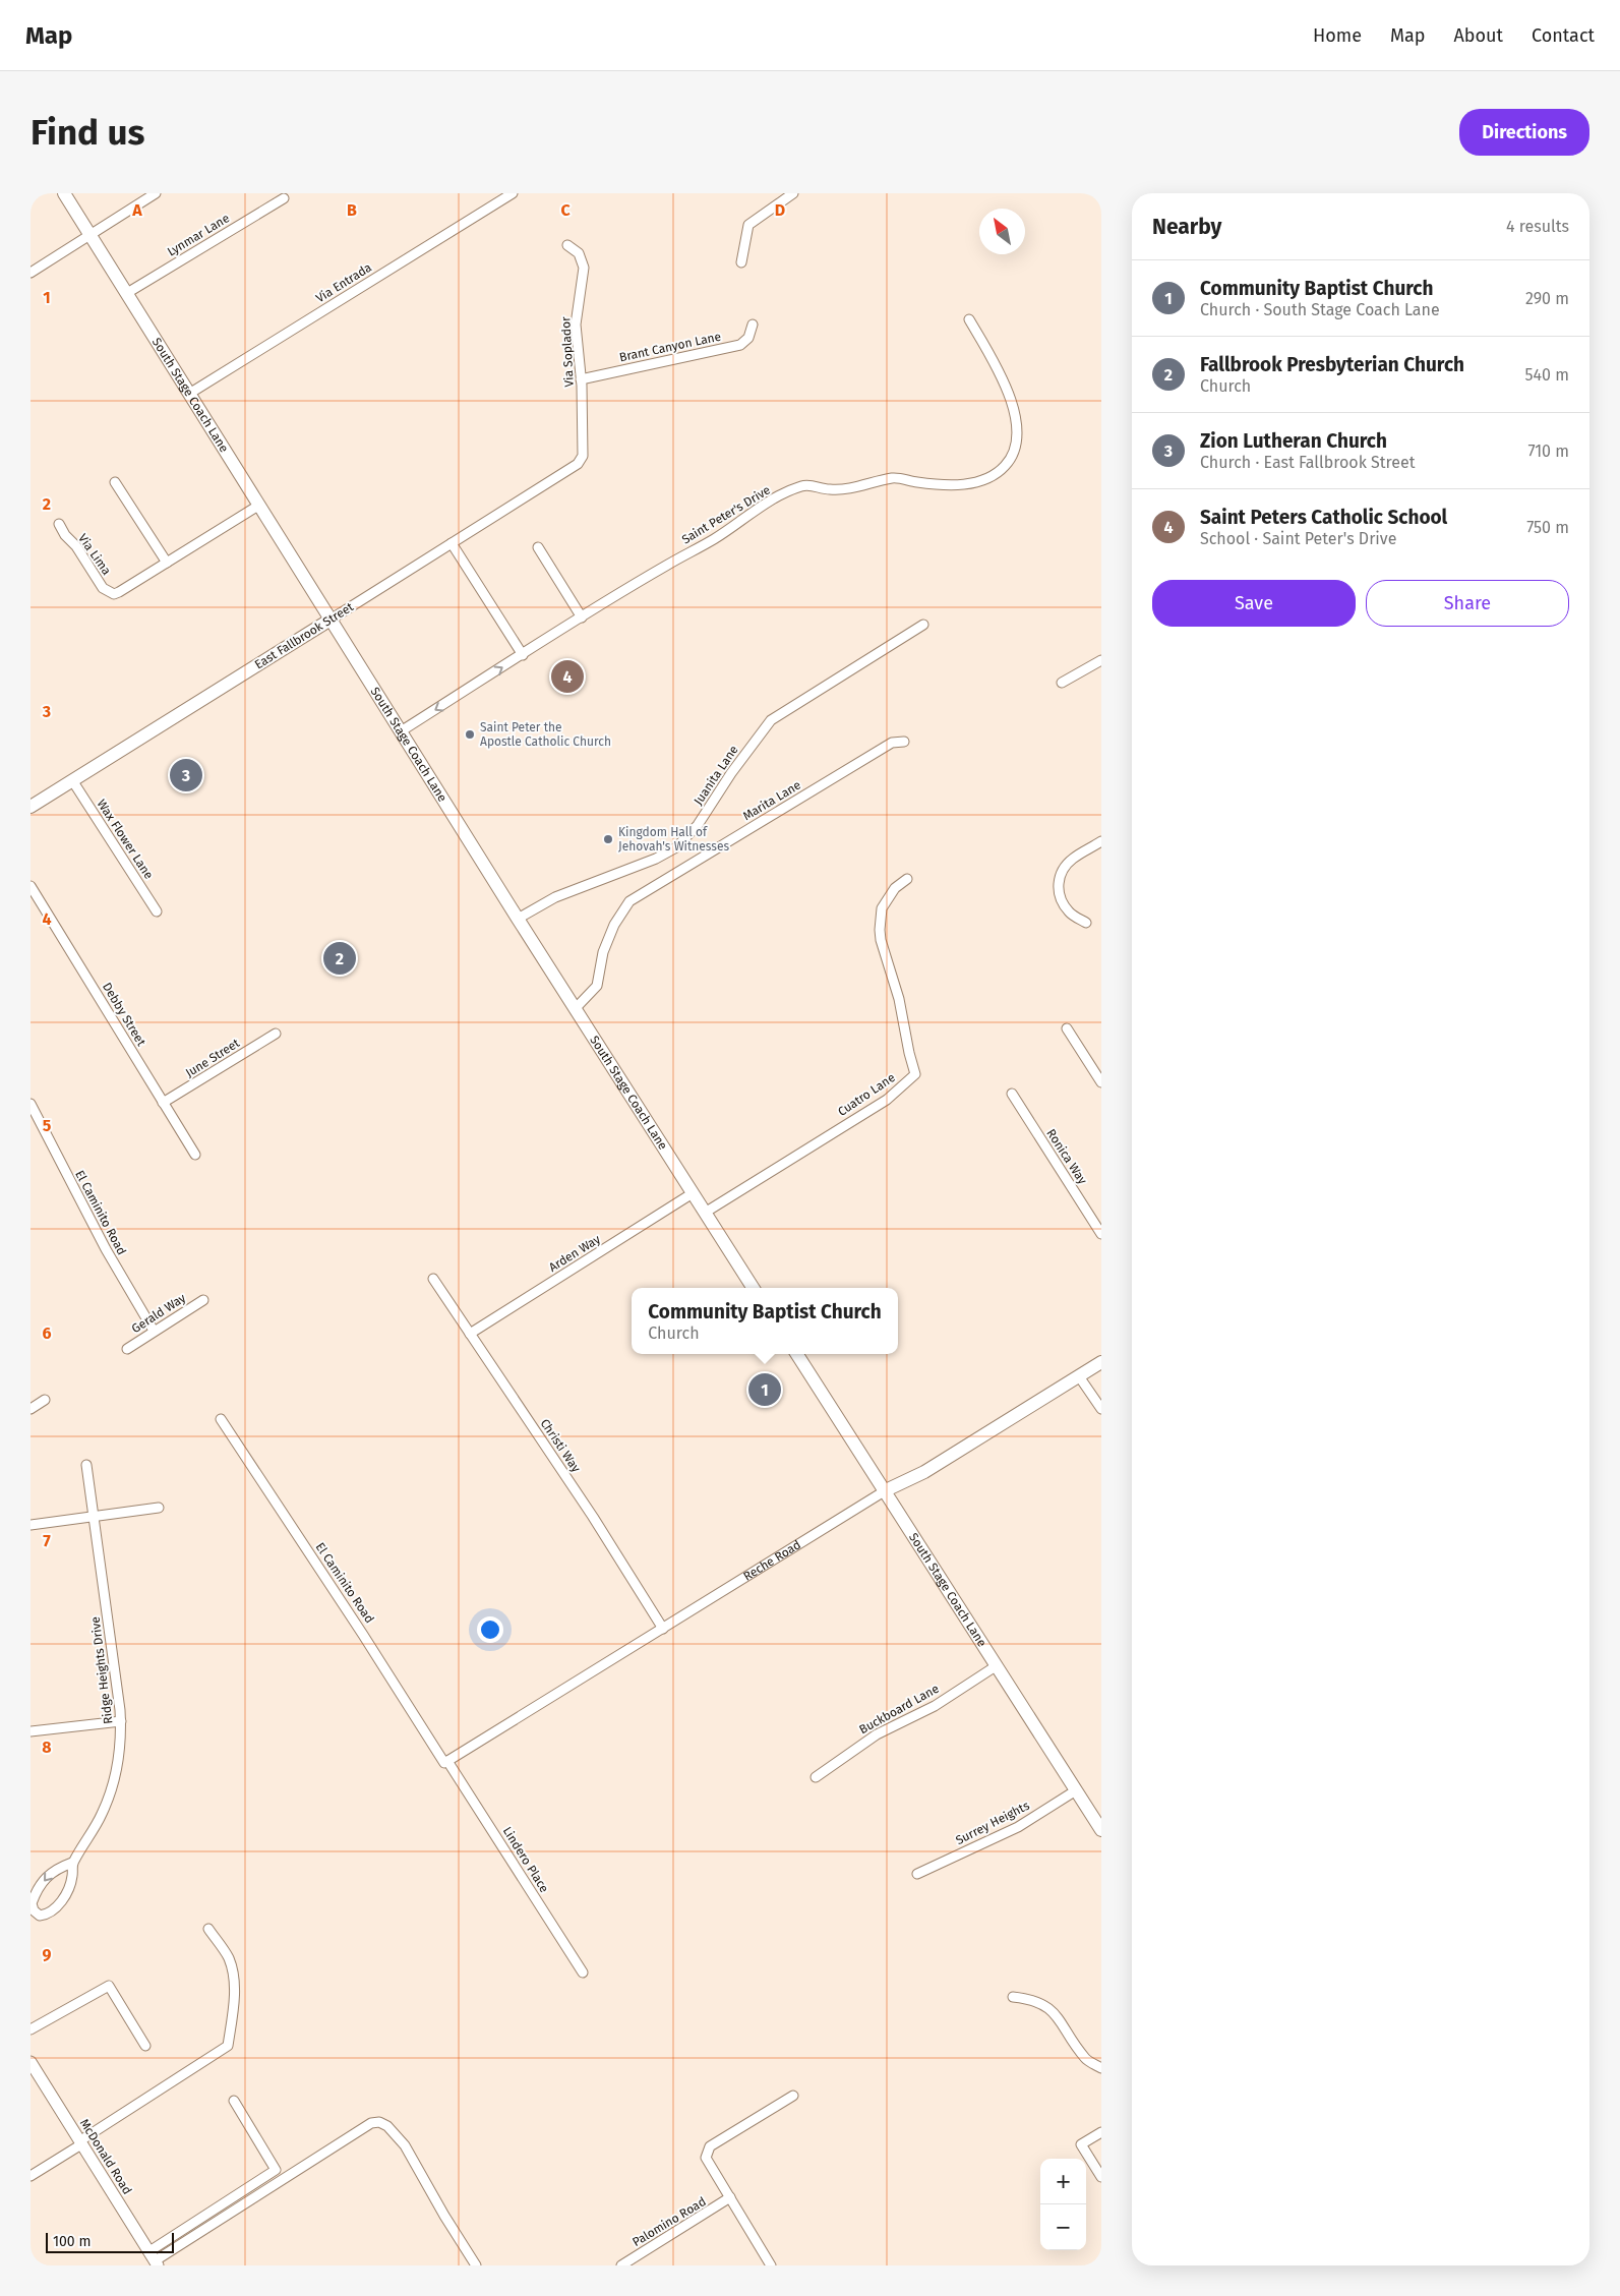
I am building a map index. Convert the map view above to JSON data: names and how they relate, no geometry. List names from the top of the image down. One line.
{"streets":{"main road":["South Stage Coach Lane","East Fallbrook Street","Reche Road"],"street":["Lynmar Lane","Via Entrada","Brant Canyon Lane","Via Soplador","Saint Peter's Drive","Via Lima","Juanita Lane","Marita Lane","Wax Flower Lane","Debby Street","June Street","Cuatro Lane","Ronica Way","El Caminito Road","Arden Way","Gerald Way","Christi Way","Ridge Heights Drive","Buckboard Lane","Surrey Heights","Lindero Place","McDonald Road","Palomino Road"]},"crossings":[["Lynmar Lane","South Stage Coach Lane"],["Via Entrada","South Stage Coach Lane"],["Brant Canyon Lane","Via Soplador"],["Via Soplador","East Fallbrook Street"],["South Stage Coach Lane","Saint Peter's Drive"],["South Stage Coach Lane","Via Lima"],["South Stage Coach Lane","East Fallbrook Street"],["South Stage Coach Lane","Juanita Lane"],["South Stage Coach Lane","Marita Lane"],["South Stage Coach Lane","Cuatro Lane"],["South Stage Coach Lane","Arden Way"],["South Stage Coach Lane","Reche Road"],["South Stage Coach Lane","Buckboard Lane"],["South Stage Coach Lane","Surrey Heights"],["East Fallbrook Street","Wax Flower Lane"],["Debby Street","June Street"],["El Caminito Road","Gerald Way"],["El Caminito Road","Reche Road"],["El Caminito Road","Lindero Place"],["Arden Way","Christi Way"],["Christi Way","Reche Road"],["Reche Road","Lindero Place"]],"places":["Saint Peter the Apostle Catholic Church","Kingdom Hall of Jehovah's Witnesses"],"scale_bar":"100 m","north":"top left","page":{"header":"Map","nav":["Home","Map","About","Contact"],"buttons":["Directions",["Save","Share"]],"title":"Find us","heading":["Nearby","4 results"],"list":[{"mark":"1","name":"Community Baptist Church","note":"Church · South Stage Coach Lane","value":"290 m"},{"mark":"2","name":"Fallbrook Presbyterian Church","note":"Church","value":"540 m"},{"mark":"3","name":"Zion Lutheran Church","note":"Church · East Fallbrook Street","value":"710 m"},{"mark":"4","name":"Saint Peters Catholic School","note":"School · Saint Peter's Drive","value":"750 m"}],"pins":["4","3","2","1"],"popup":["Community Baptist Church","Church"],"map_buttons":["+","−"],"scale":"100 m"},"grid":{"columns":["A","B","C","D"],"rows":["1","2","3","4","5","6","7","8","9"]}}
